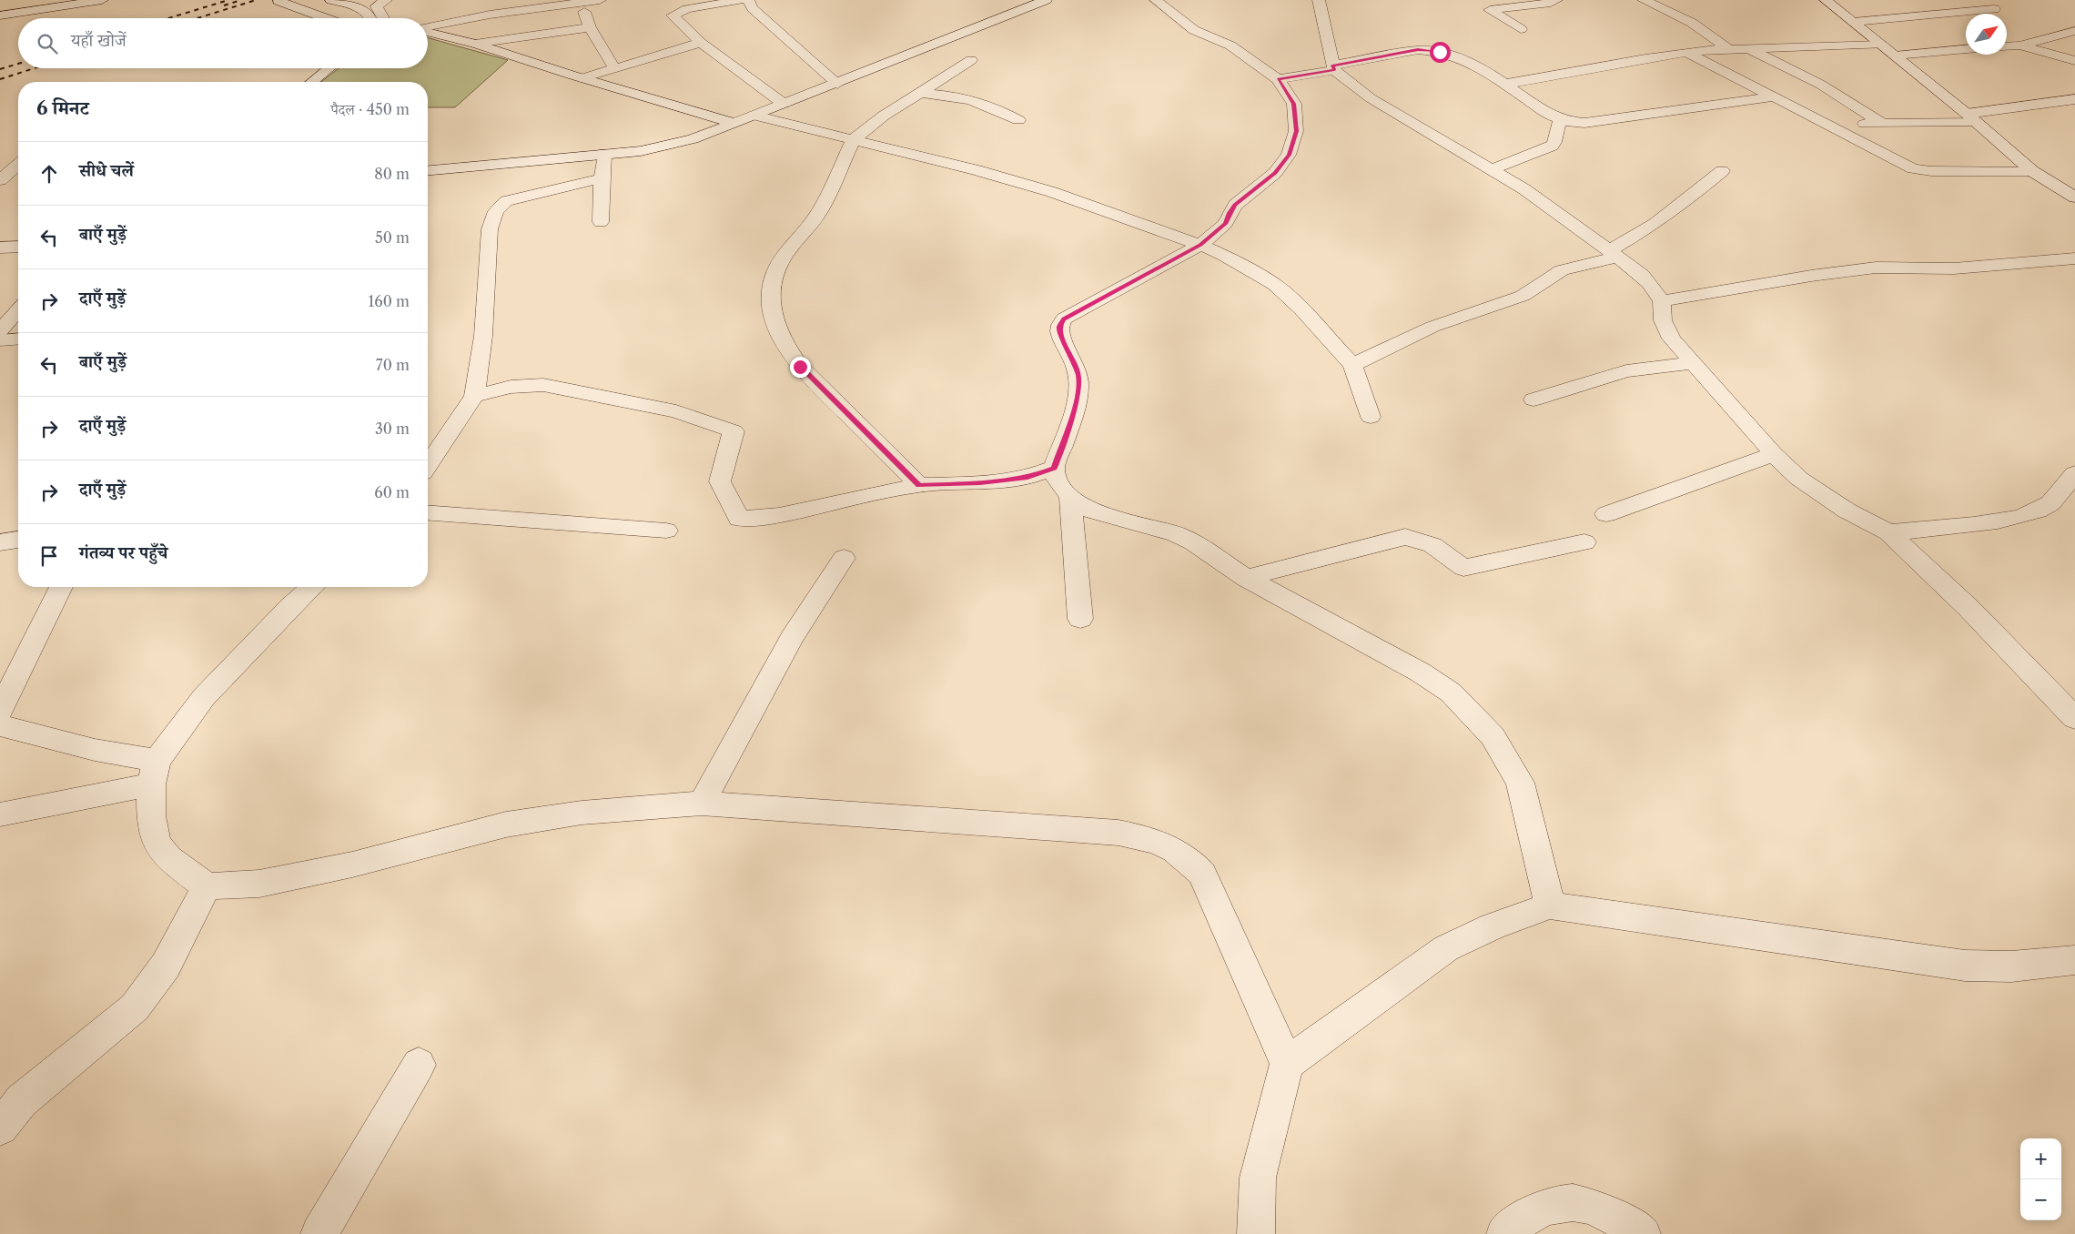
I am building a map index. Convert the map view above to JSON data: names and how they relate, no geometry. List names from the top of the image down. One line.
{"north":"top right","page":{"search":"यहाँ खोजें","heading":["6 मिनट","पैदल · 450 m"],"list":[["सीधे चलें","80 m"],["बाएँ मुड़ें","50 m"],["दाएँ मुड़ें","160 m"],["बाएँ मुड़ें","70 m"],["दाएँ मुड़ें","30 m"],["दाएँ मुड़ें","60 m"],"गंतव्य पर पहुँचे"],"map_buttons":["+","−"]}}
